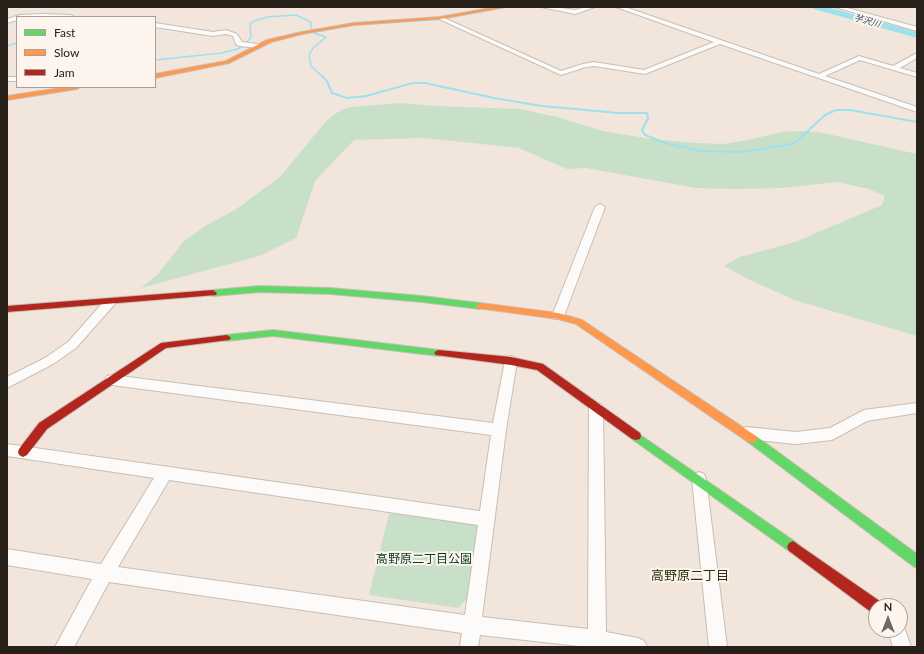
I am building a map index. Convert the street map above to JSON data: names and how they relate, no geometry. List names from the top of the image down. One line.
{"districts":["高野原二丁目"],"water":["芋沢川"],"parks":["高野原二丁目公園"],"legend":["Fast","Slow","Jam"],"north":"top"}
